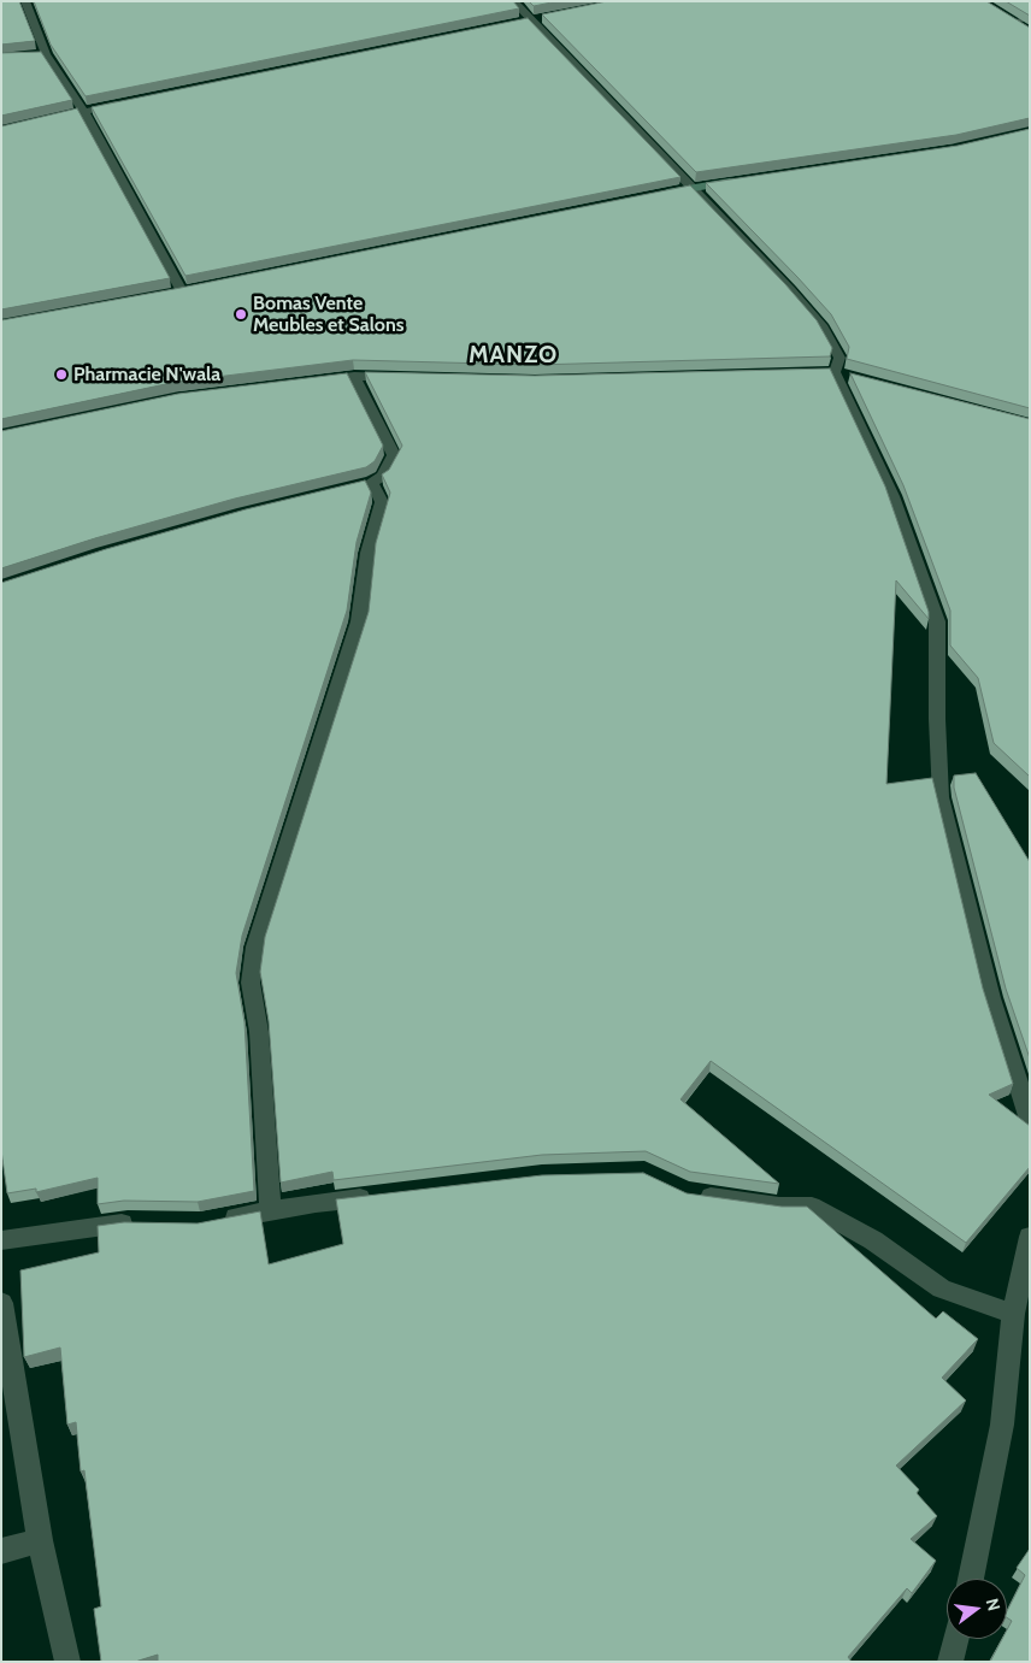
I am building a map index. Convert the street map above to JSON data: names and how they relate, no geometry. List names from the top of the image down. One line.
{"districts":["MANZO"],"places":["Bomas Vente Meubles et Salons","Pharmacie N'wala"],"north":"right"}
